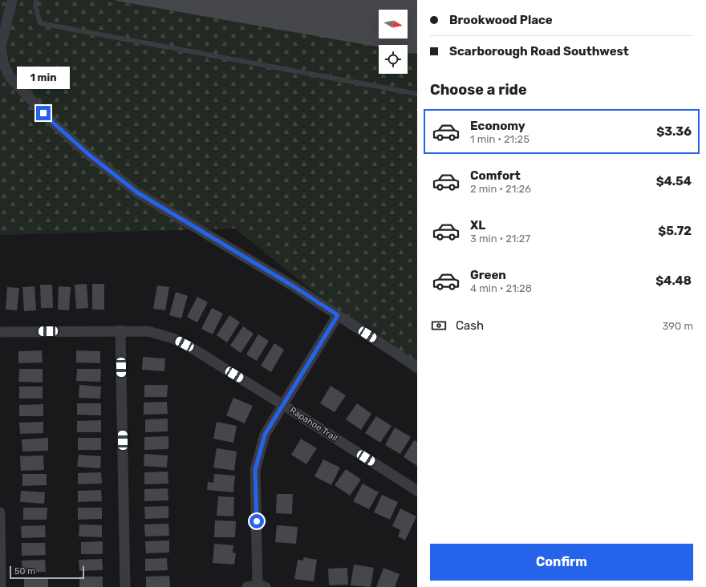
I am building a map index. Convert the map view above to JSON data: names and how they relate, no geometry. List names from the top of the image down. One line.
{"streets":{"street":["Rapahoe Trail"]},"scale_bar":"50 m","north":"right","page":{"banner":["Brookwood Place","Scarborough Road Southwest"],"bubble":"1 min","heading":"Choose a ride","list":[{"name":"Economy","note":"1 min · 21:25","value":"$3.36"},{"name":"Comfort","note":"2 min · 21:26","value":"$4.54"},{"name":"XL","note":"3 min · 21:27","value":"$5.72"},{"name":"Green","note":"4 min · 21:28","value":"$4.48"}],"pay":["Cash","390 m"],"buttons":"Confirm","scale":"50 m"}}
